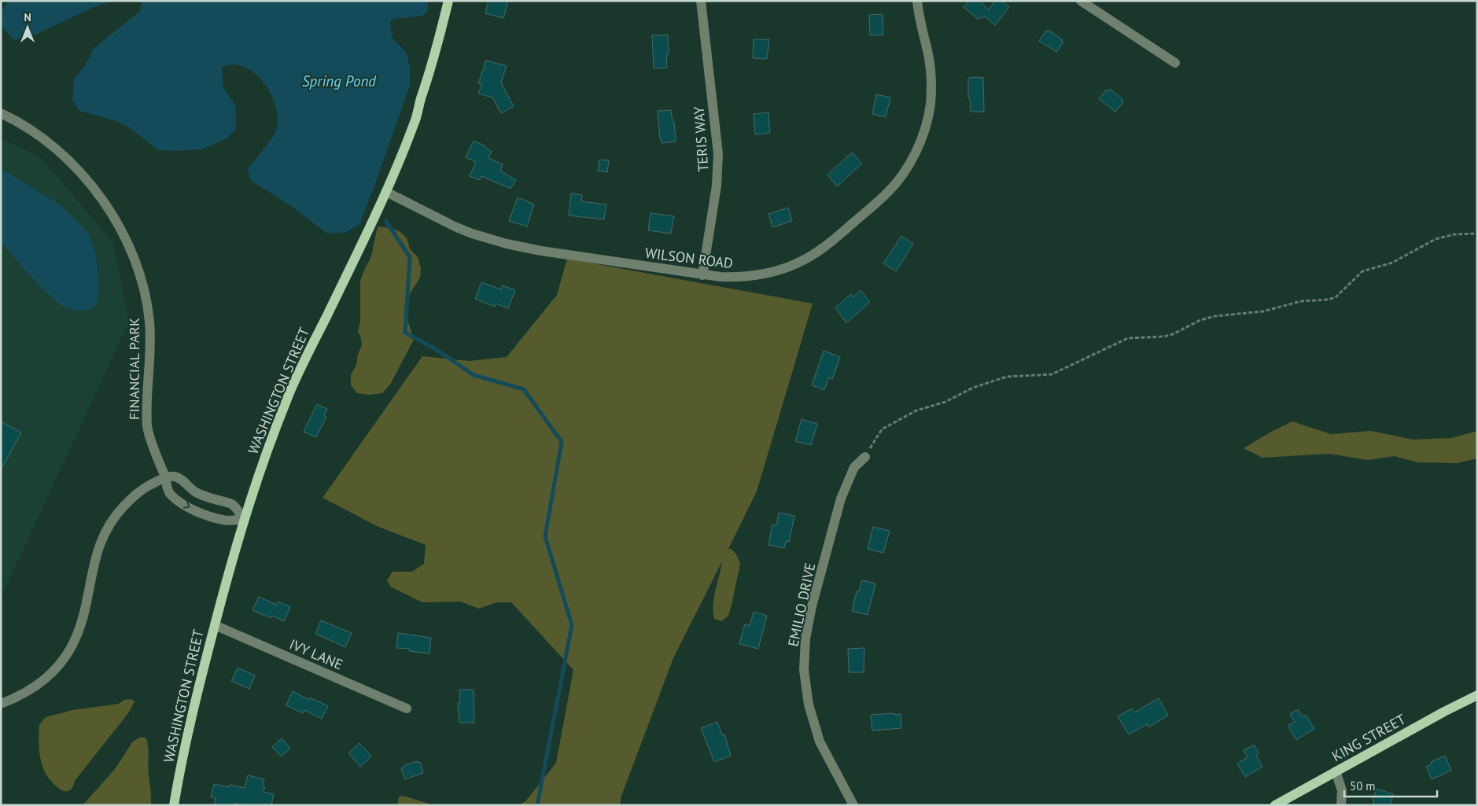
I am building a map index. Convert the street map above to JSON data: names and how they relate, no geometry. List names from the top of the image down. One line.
{"streets":{"main road":["WASHINGTON STREET","KING STREET"],"street":["TERIS WAY","WILSON ROAD","FINANCIAL PARK","EMILIO DRIVE","IVY LANE"]},"crossings":[["TERIS WAY","WILSON ROAD"],["WILSON ROAD","WASHINGTON STREET"],["FINANCIAL PARK","WASHINGTON STREET"],["WASHINGTON STREET","IVY LANE"]],"water":["Spring Pond"],"scale_bar":"50 m","north":"top"}
